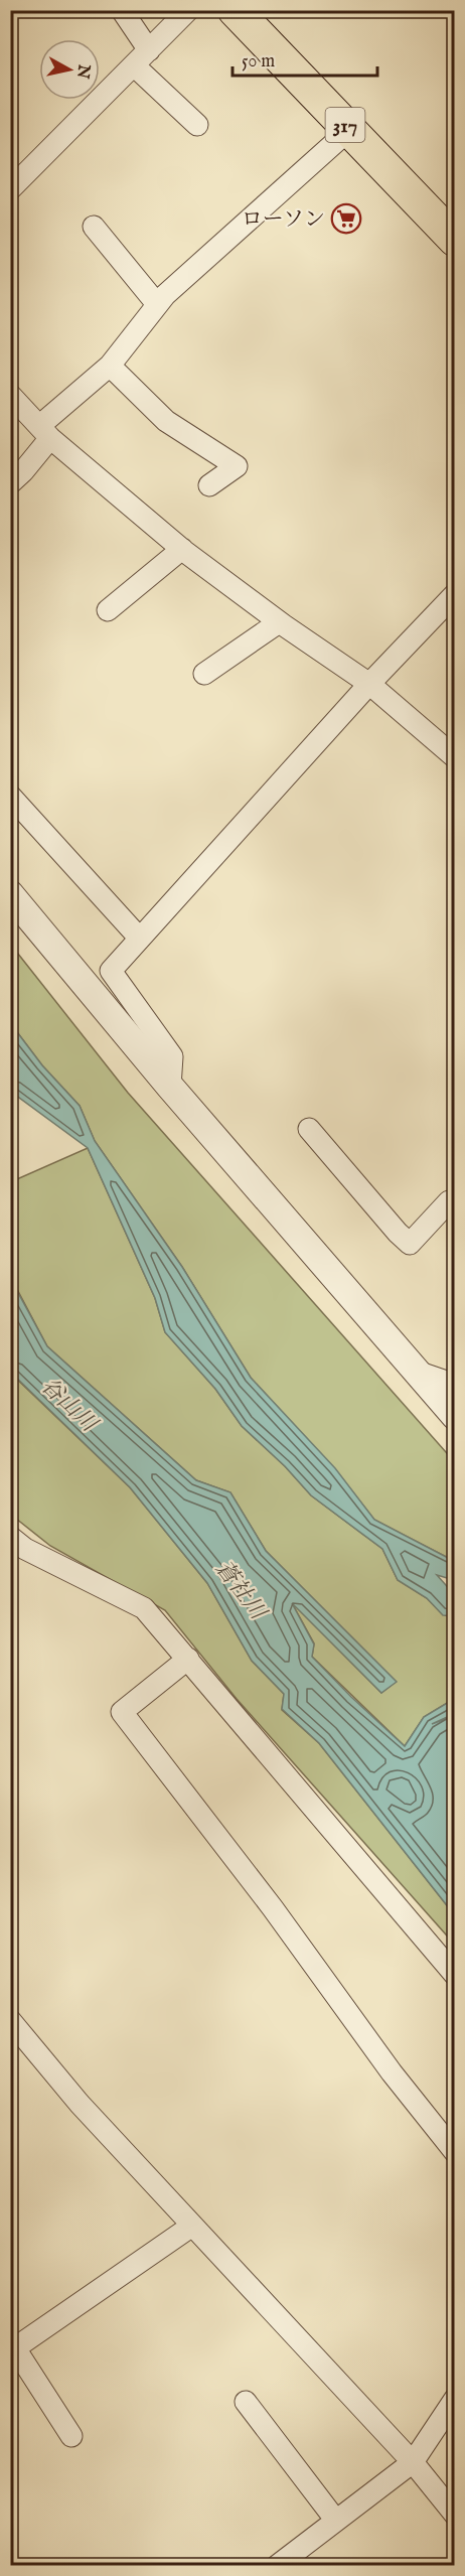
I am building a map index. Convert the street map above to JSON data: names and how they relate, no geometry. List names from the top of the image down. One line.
{"streets":{"highway":["317"]},"water":["谷山川","蒼社川"],"places":{"supermarket":["ローソン"]},"scale_bar":"50 m","north":"right"}
